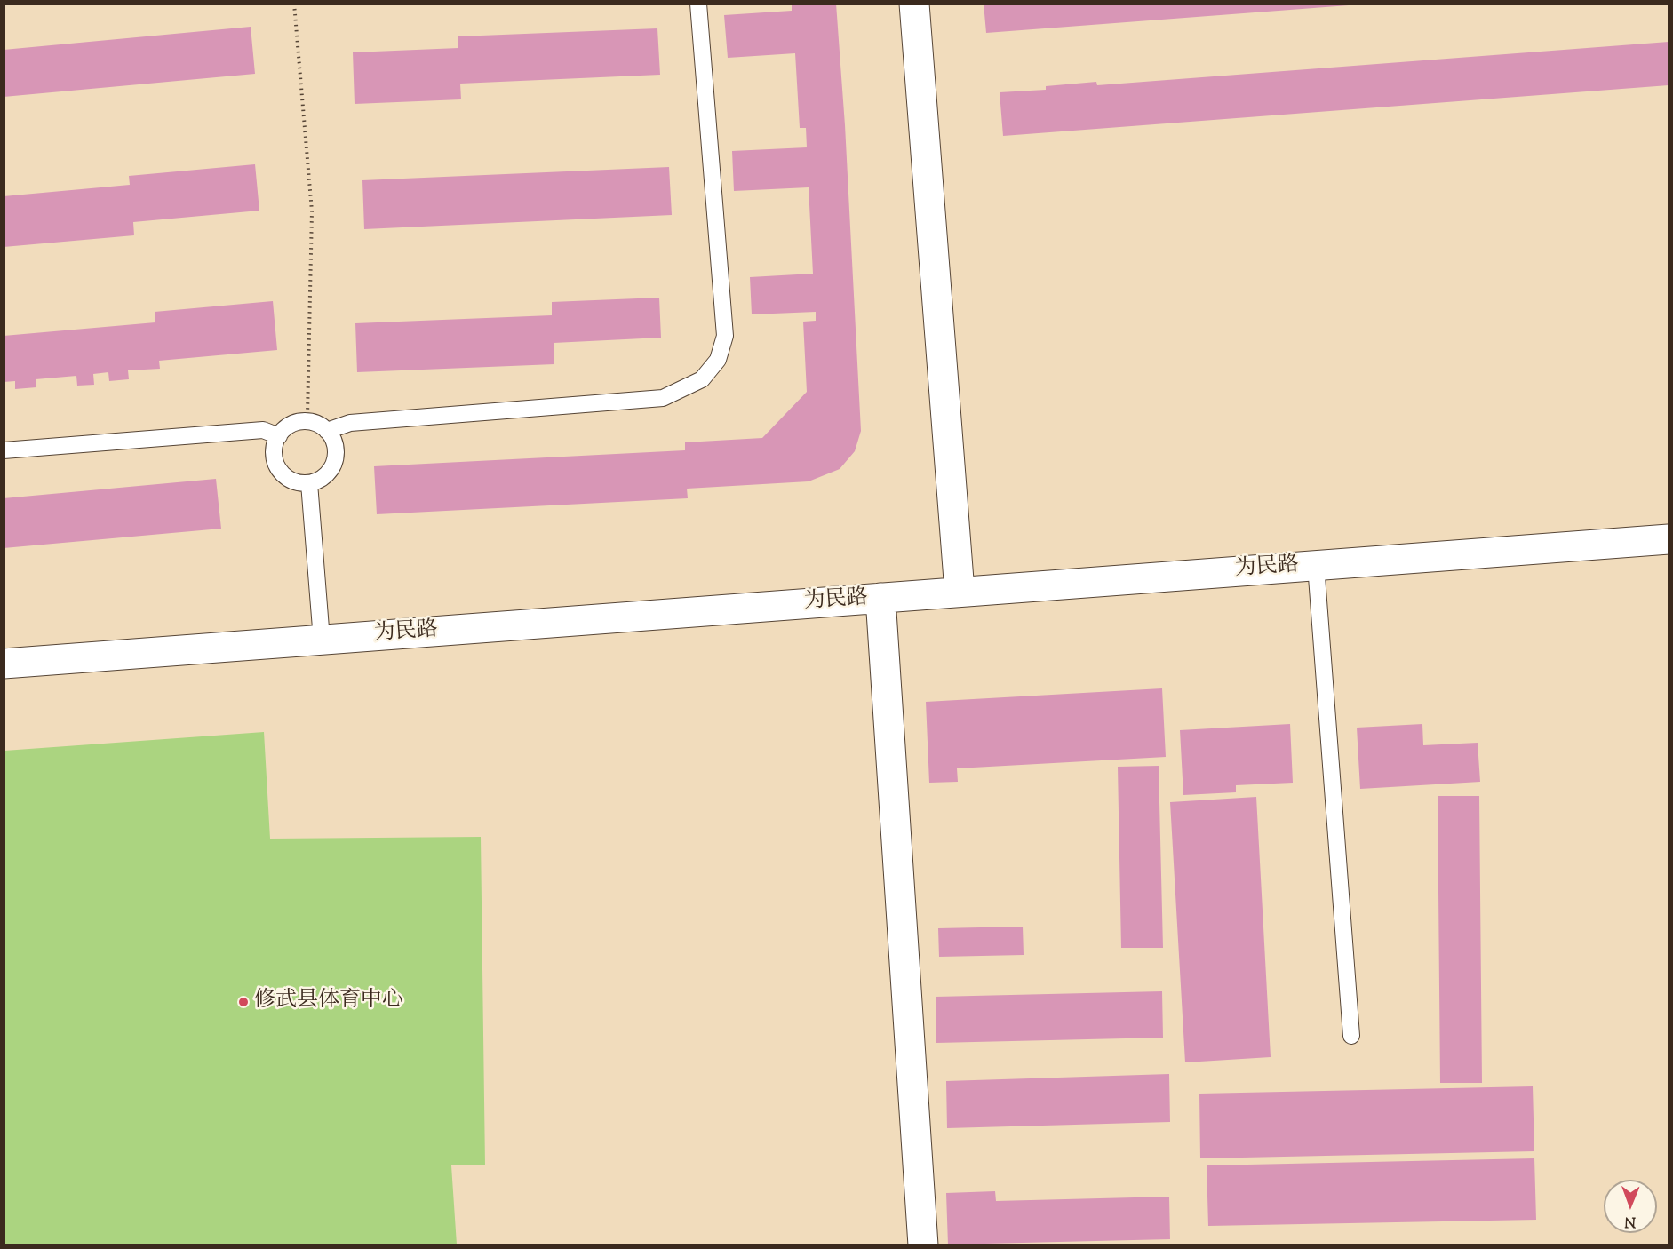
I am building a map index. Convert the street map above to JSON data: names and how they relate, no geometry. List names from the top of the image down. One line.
{"streets":{"main road":["为民路"]},"places":["修武县体育中心"],"north":"bottom"}
